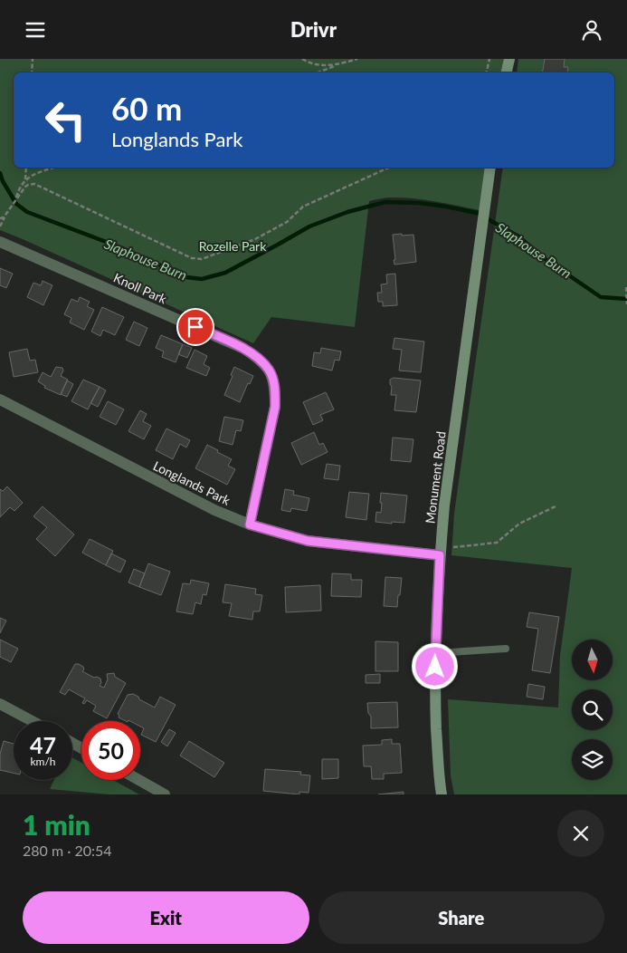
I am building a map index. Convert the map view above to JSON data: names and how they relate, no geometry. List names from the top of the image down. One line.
{"streets":{"main road":["Monument Road"],"street":["Knoll Park","Longlands Park"]},"crossings":[["Knoll Park","Longlands Park"],["Monument Road","Longlands Park"]],"water":["Slaphouse Burn"],"parks":["Rozelle Park"],"north":"bottom","page":{"header":"Drivr","turn":["60 m","Longlands Park"],"speed":"47 km/h","limit":"50","heading":["1 min","280 m · 20:54"],"buttons":["Exit","Share"]}}
